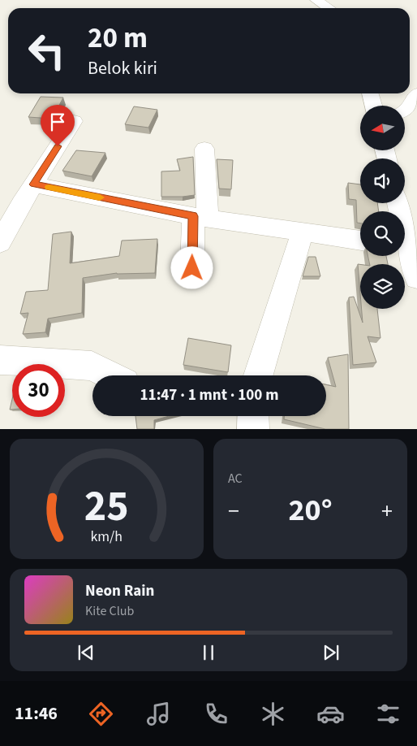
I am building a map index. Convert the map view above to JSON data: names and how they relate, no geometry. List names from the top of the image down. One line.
{"north":"left","page":{"turn":["20 m","Belok kiri"],"limit":"30","trip":"11:47 · 1 mnt · 100 m","tile":"AC","heat":["−","20°","+"],"song":["Neon Rain","Kite Club"],"tabs":"11:46","gauge":["25","km/h"]}}
